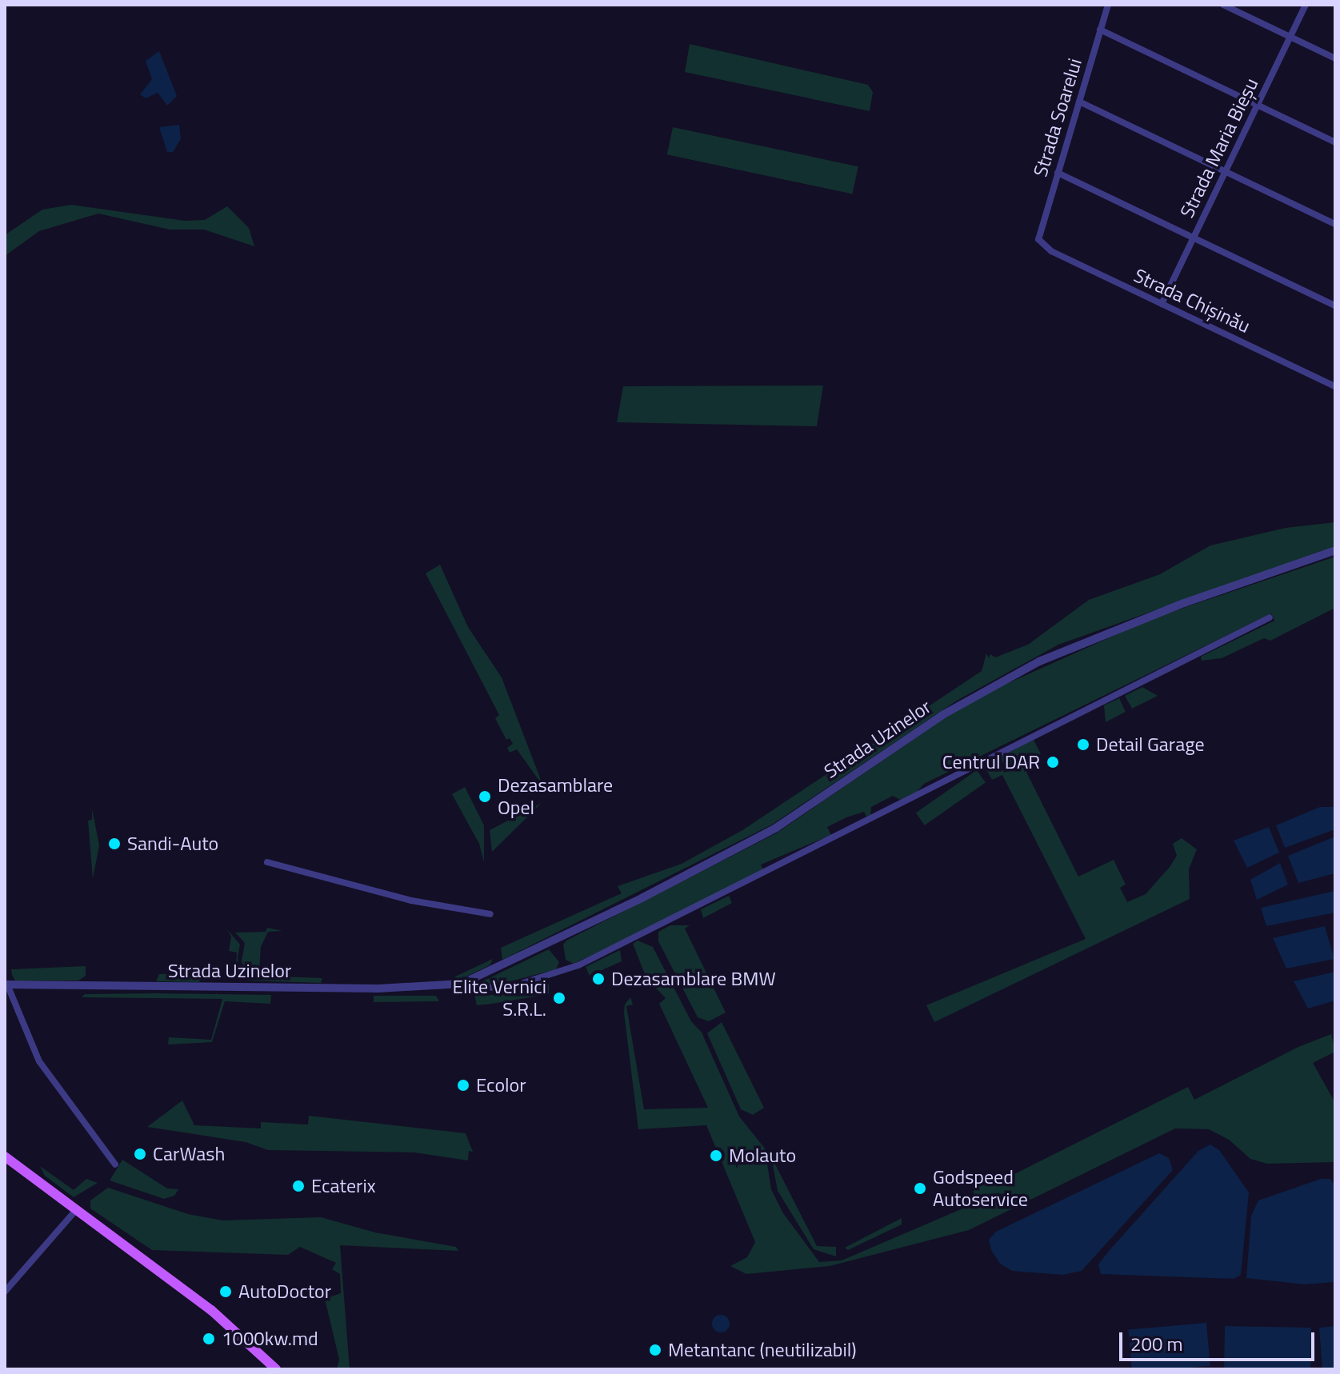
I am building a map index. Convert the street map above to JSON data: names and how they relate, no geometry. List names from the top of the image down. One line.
{"streets":{"street":["Strada Soarelui","Strada Maria Bieșu","Strada Chișinău","Strada Uzinelor"]},"crossings":[["Strada Soarelui","Strada Chișinău"],["Strada Maria Bieșu","Strada Chișinău"]],"places":["Detail Garage","Centrul DAR","Dezasamblare Opel","Sandi-Auto","Dezasamblare BMW","Elite Vernici S.R.L.","Ecolor","CarWash","Molauto","Ecaterix","Godspeed Autoservice","AutoDoctor","1000kw.md","Metantanc (neutilizabil)"],"scale_bar":"200 m"}
